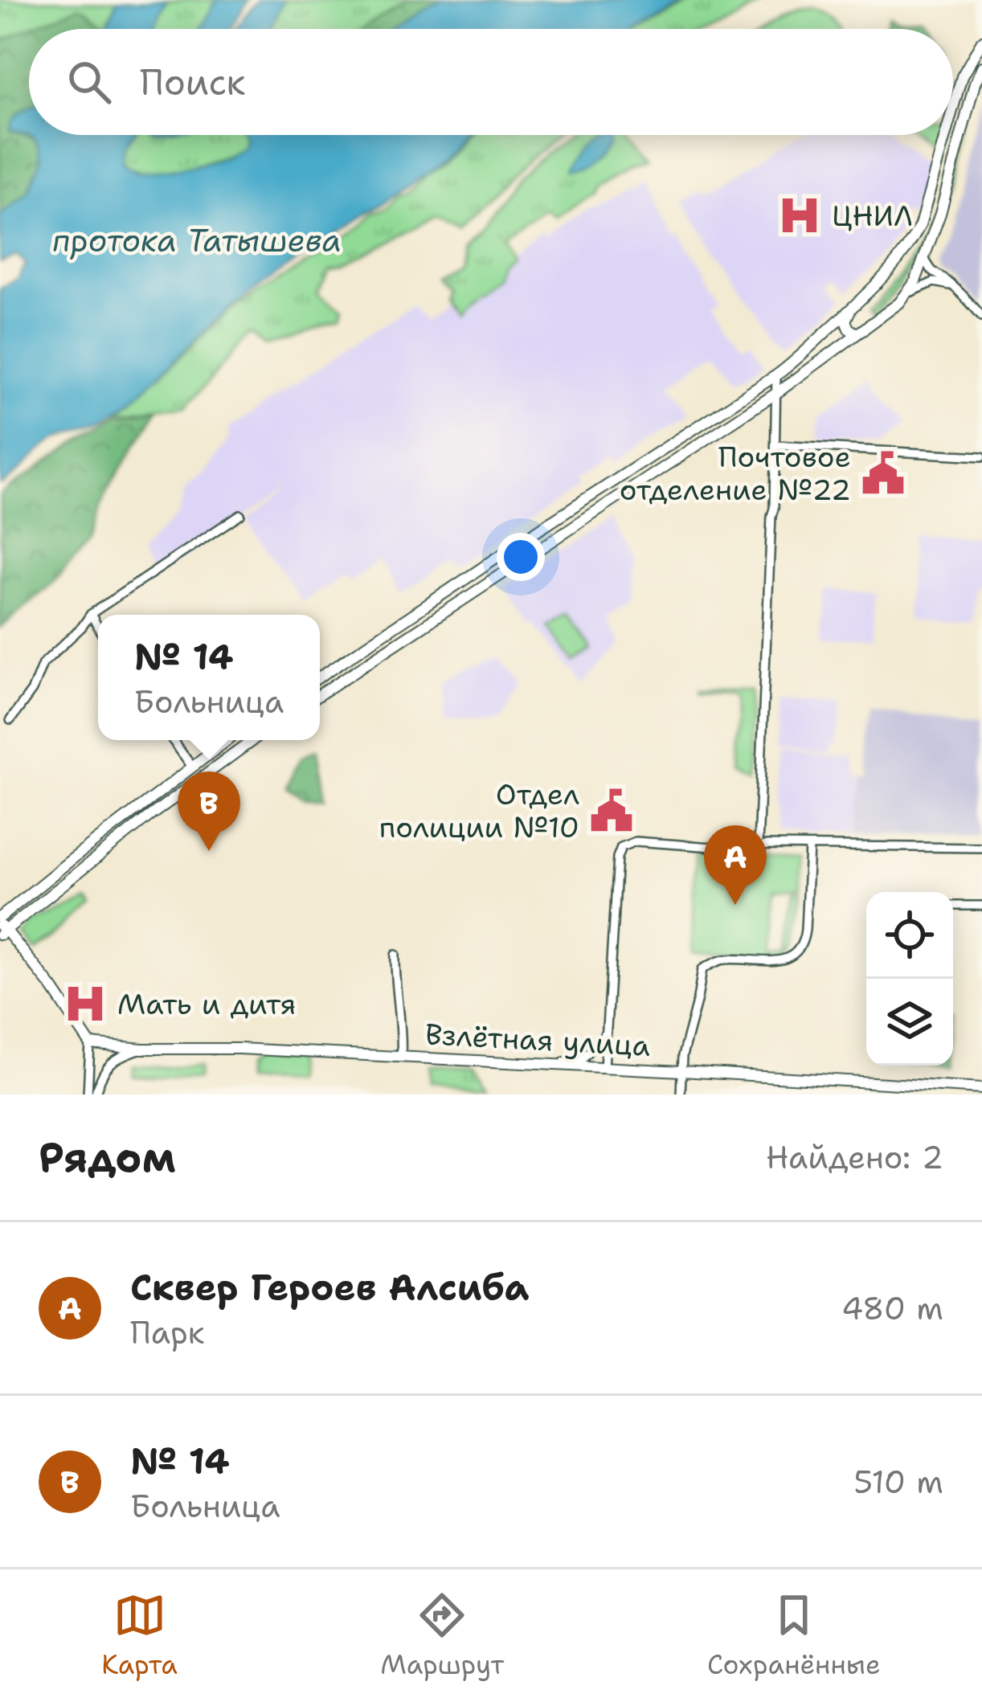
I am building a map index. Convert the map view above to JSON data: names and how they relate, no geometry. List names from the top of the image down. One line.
{"streets":{"main road":["Взлётная улица"]},"water":["протока Татышева"],"places":{"hospital":["ЦНИЛ","Мать и дитя"],"public building":["Почтовое отделение №22","Отдел полиции №10"]},"page":{"search":"Поиск","popup":["№ 14","Больница"],"pins":["B","A"],"heading":["Рядом","Найдено: 2"],"list":[{"mark":"A","name":"Сквер Героев Алсиба","note":"Парк","value":"480 m"},{"mark":"B","name":"№ 14","note":"Больница","value":"510 m"}],"nav":["Карта","Маршрут","Сохранённые"]}}
